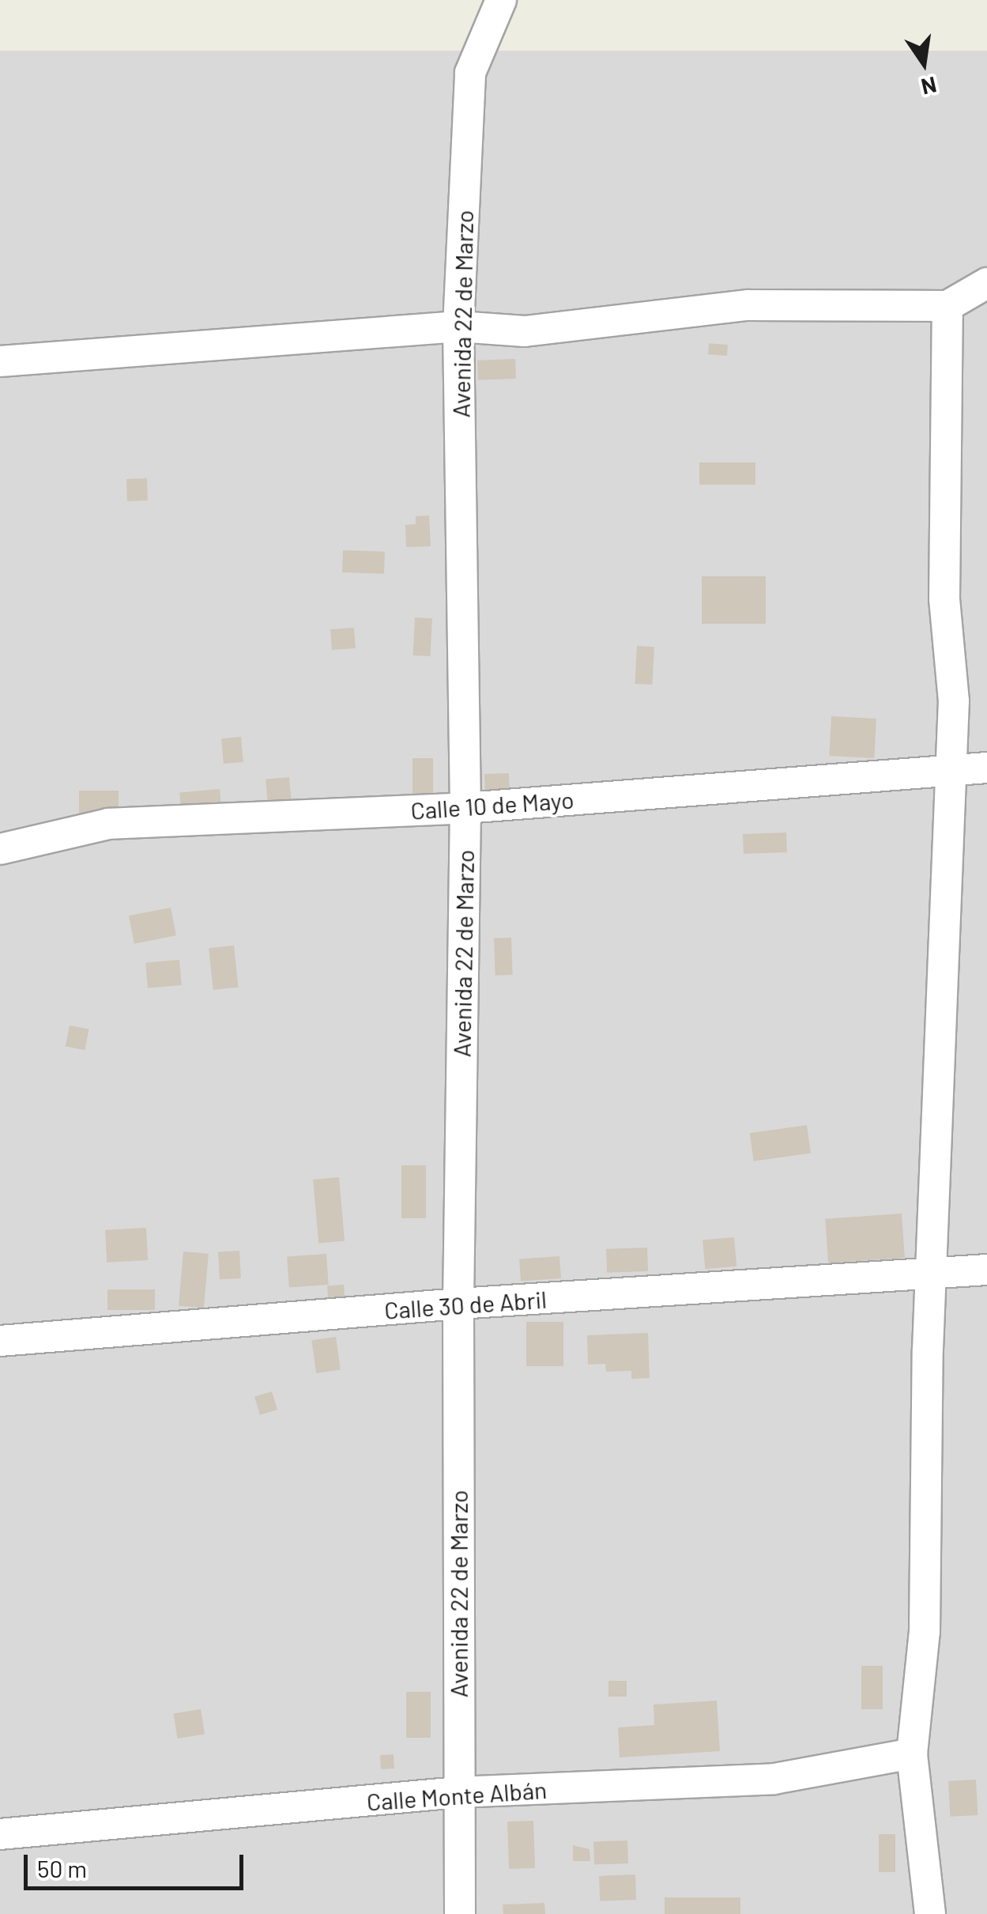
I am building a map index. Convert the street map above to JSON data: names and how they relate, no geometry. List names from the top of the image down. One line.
{"streets":{"street":["Avenida 22 de Marzo","Calle 10 de Mayo","Calle 30 de Abril","Calle Monte Albán"]},"crossings":[["Avenida 22 de Marzo","Calle 10 de Mayo"],["Avenida 22 de Marzo","Calle 30 de Abril"],["Avenida 22 de Marzo","Calle Monte Albán"]],"scale_bar":"50 m","north":"bottom"}
